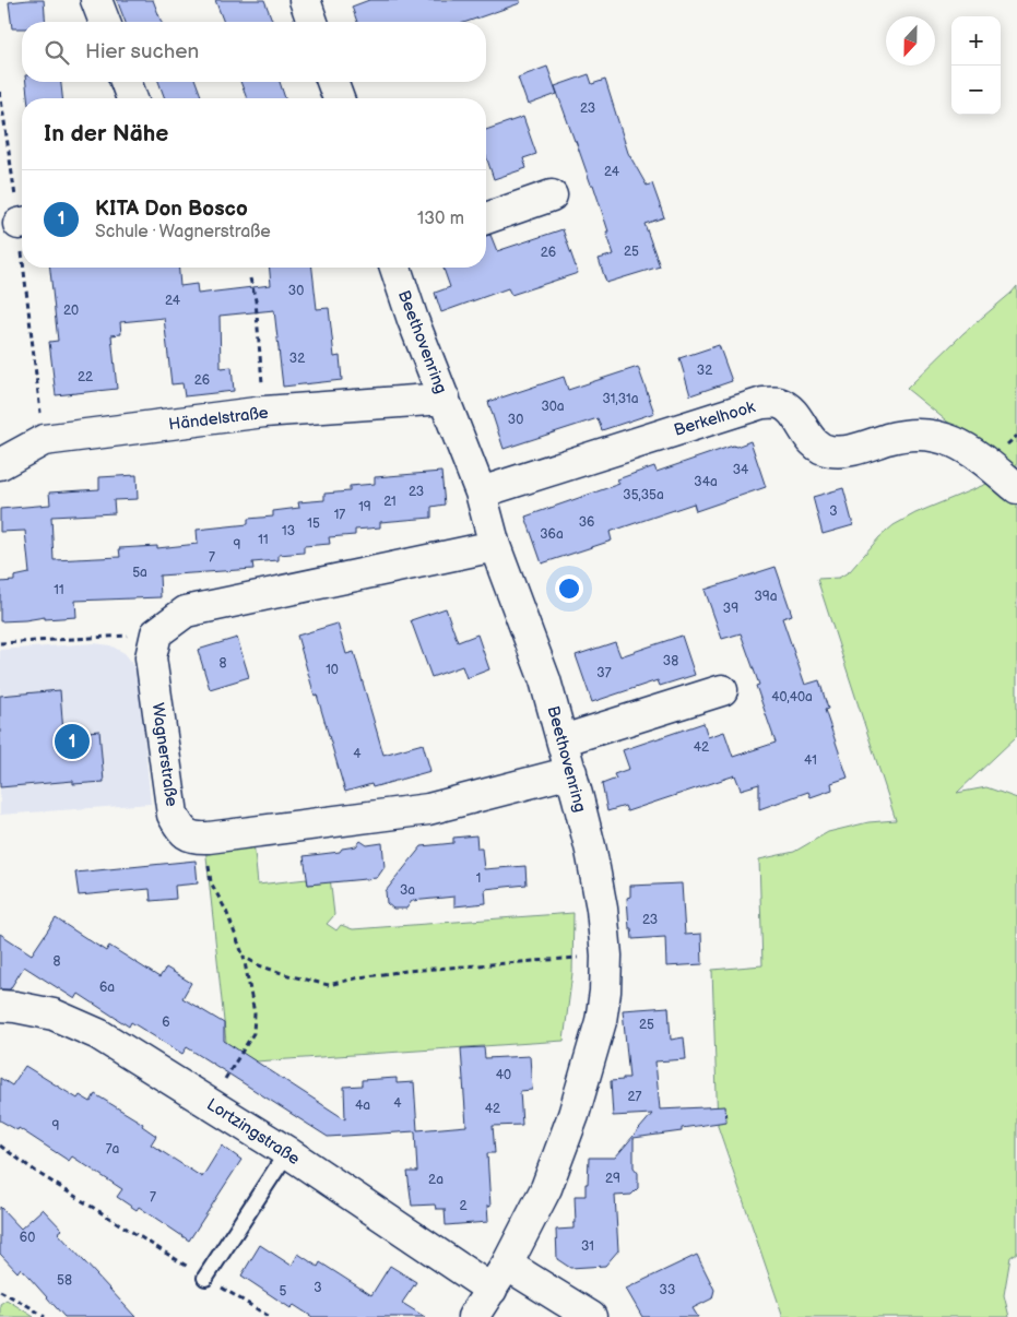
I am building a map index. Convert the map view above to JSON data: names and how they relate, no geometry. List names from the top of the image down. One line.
{"streets":{"street":["Beethovenring","Händelstraße","Berkelhook","Wagnerstraße","Lortzingstraße"]},"crossings":[["Beethovenring","Händelstraße"],["Beethovenring","Berkelhook"],["Beethovenring","Wagnerstraße"],["Beethovenring","Lortzingstraße"]],"house_numbers":["23","24","25","26","30","24","20","32","32","22","26","31,31a","30a","30","34","34a","23","35,35a","21","19","3","17","36","15","13","36a","11","9","7","5a","11","39a","39","38","8","10","37","40,40a","42","4","41","1","3a","23","8","6a","6","25","40","27","4","4a","42","9","7a","29","2a","7","2","60","31","58","3","33","5"],"north":"bottom","page":{"map_buttons":["+","−"],"search":"Hier suchen","heading":"In der Nähe","list":[{"mark":"1","name":"KITA Don Bosco","note":"Schule · Wagnerstraße","value":"130 m"}],"pins":"1"}}
